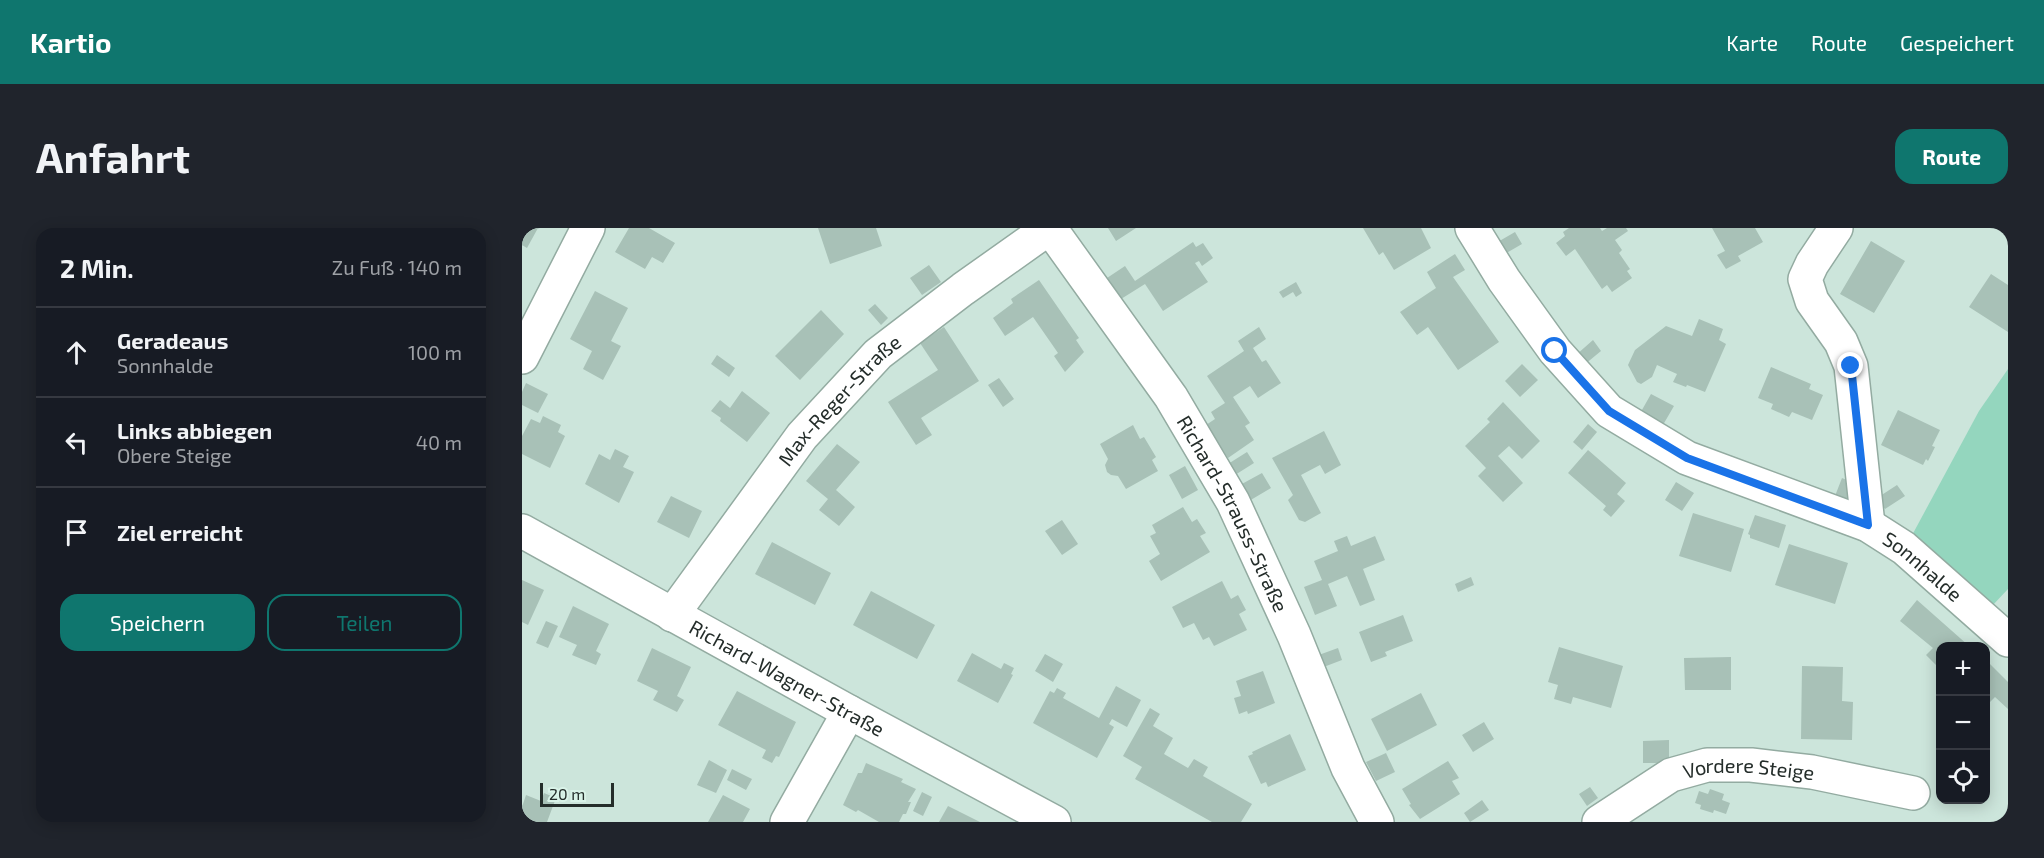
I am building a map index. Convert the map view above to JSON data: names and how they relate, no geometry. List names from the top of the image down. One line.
{"streets":{"street":["Max-Reger-Straße","Richard-Strauss-Straße","Sonnhalde","Richard-Wagner-Straße","Vordere Steige"]},"crossings":[["Max-Reger-Straße","Richard-Strauss-Straße"],["Max-Reger-Straße","Richard-Wagner-Straße"]],"scale_bar":"20 m","page":{"header":"Kartio","nav":["Karte","Route","Gespeichert"],"buttons":["Route",["Speichern","Teilen"]],"title":"Anfahrt","heading":["2 Min.","Zu Fuß · 140 m"],"list":[["Geradeaus","Sonnhalde","100 m"],["Links abbiegen","Obere Steige","40 m"],"Ziel erreicht"],"map_buttons":["+","−"],"scale":"20 m"}}
